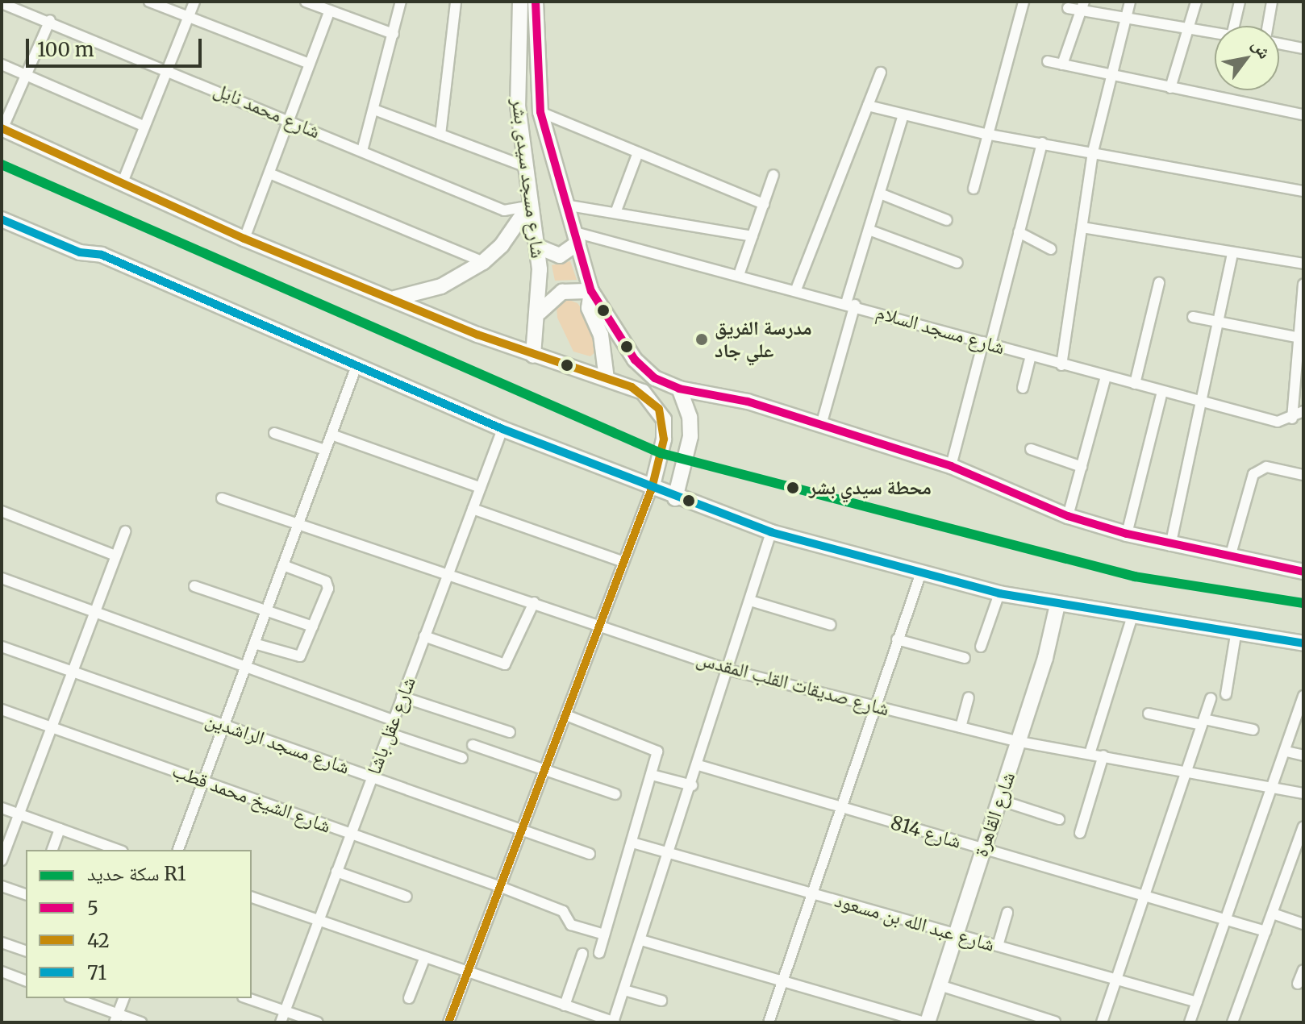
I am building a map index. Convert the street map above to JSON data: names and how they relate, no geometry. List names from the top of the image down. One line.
{"streets":{"street":["شارع محمد نايل","شارع مسجد سيدى بشر","شارع مسجد السلام","شارع صديقات القلب المقدس","شارع عقل باشا","شارع مسجد الراشدين","شارع الشيخ محمد قطب","شارع القاهرة","شارع 814","شارع عبد الله بن مسعود"]},"crossings":[["شارع محمد نايل","شارع مسجد سيدى بشر"],["شارع مسجد سيدى بشر","شارع مسجد السلام"],["شارع صديقات القلب المقدس","شارع عقل باشا"],["شارع صديقات القلب المقدس","شارع القاهرة"],["شارع عقل باشا","شارع مسجد الراشدين"],["شارع عقل باشا","شارع الشيخ محمد قطب"],["شارع القاهرة","شارع 814"],["شارع القاهرة","شارع عبد الله بن مسعود"]],"places":["مدرسة الفريق علي جاد","محطة سيدي بشر"],"lines":["transit line 5","transit line 42","rail line R1","transit line 71"],"legend":["سكة حديد R1","5","42","71"],"scale_bar":"100 m","north":"top right"}
